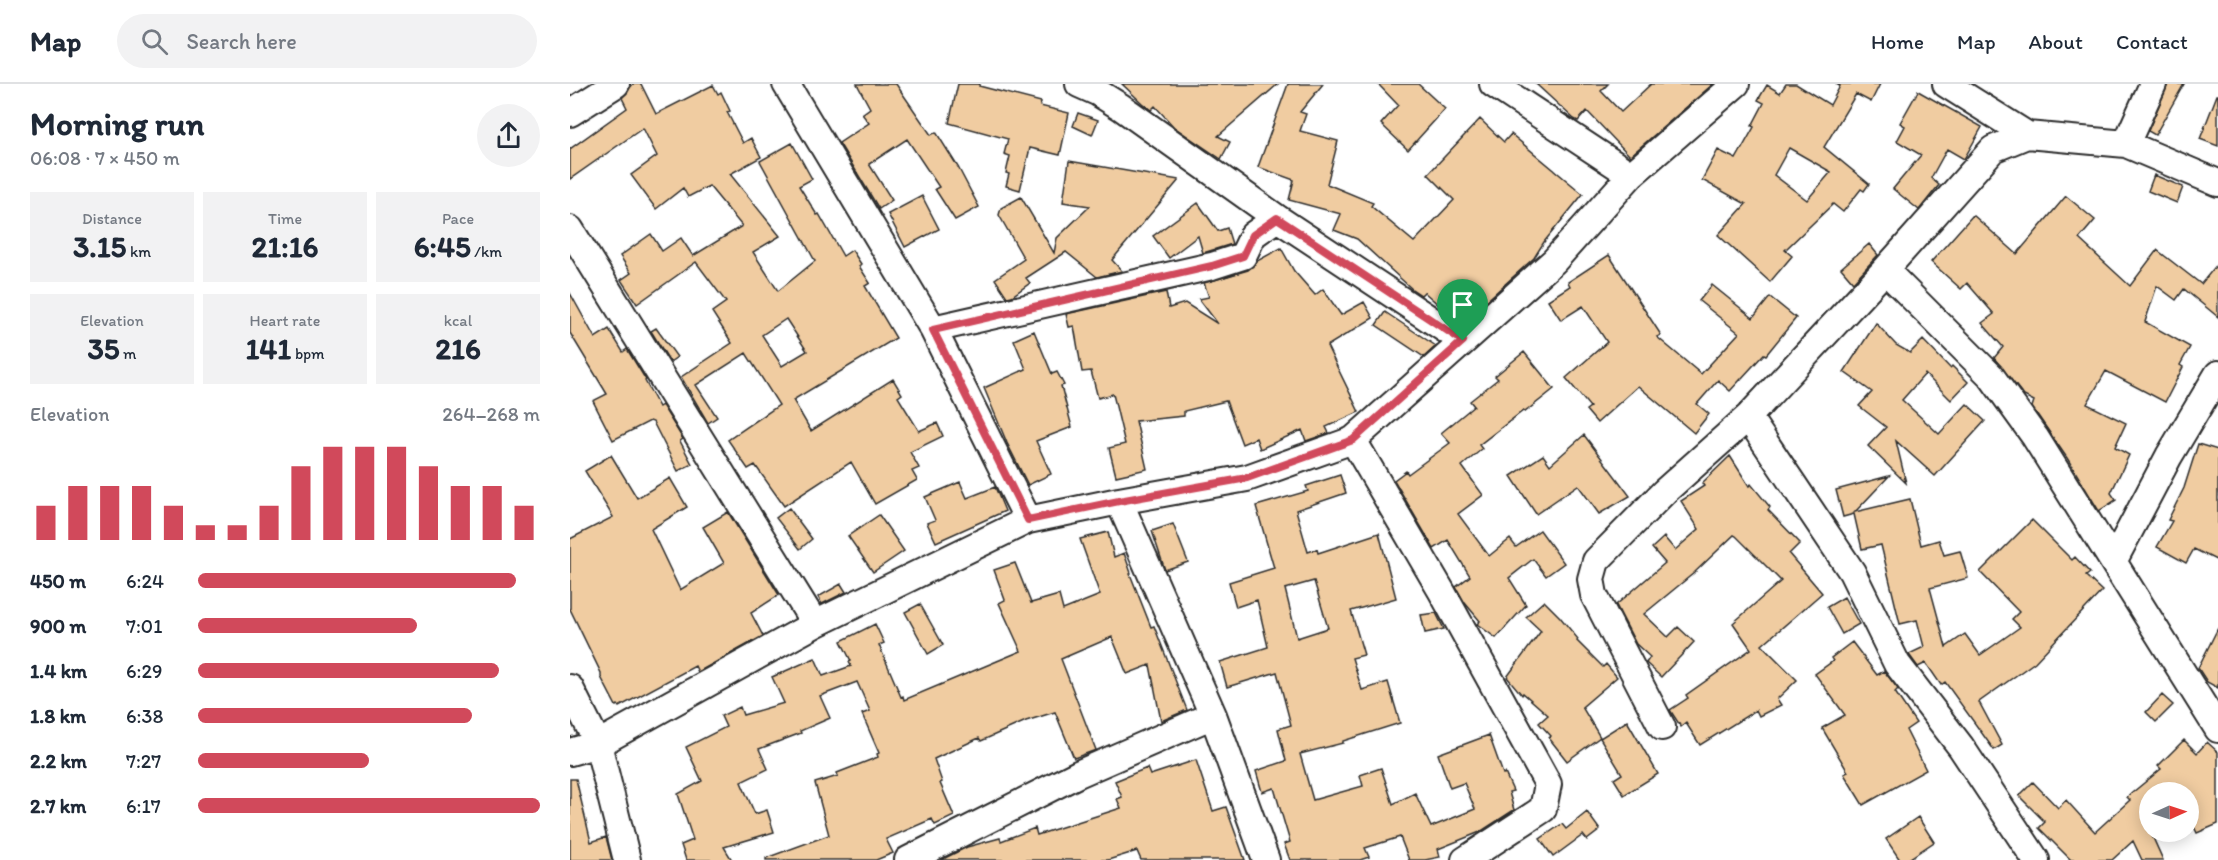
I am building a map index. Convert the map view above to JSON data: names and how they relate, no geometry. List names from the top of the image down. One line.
{"north":"right","page":{"header":"Map","search":"Search here","nav":["Home","Map","About","Contact"],"heading":["Morning run","06:08 · 7 × 450 m"],"stats":[["Distance","3.15 km"],["Time","21:16"],["Pace","6:45 /km"],["Elevation","35 m"],["Heart rate","141 bpm"],["kcal","216"]],"chart":["Elevation","264–268 m"],"list":[{"name":"450 m","note":"6:24"},{"name":"900 m","note":"7:01"},{"name":"1.4 km","note":"6:29"},{"name":"1.8 km","note":"6:38"},{"name":"2.2 km","note":"7:27"},{"name":"2.7 km","note":"6:17"}]}}
